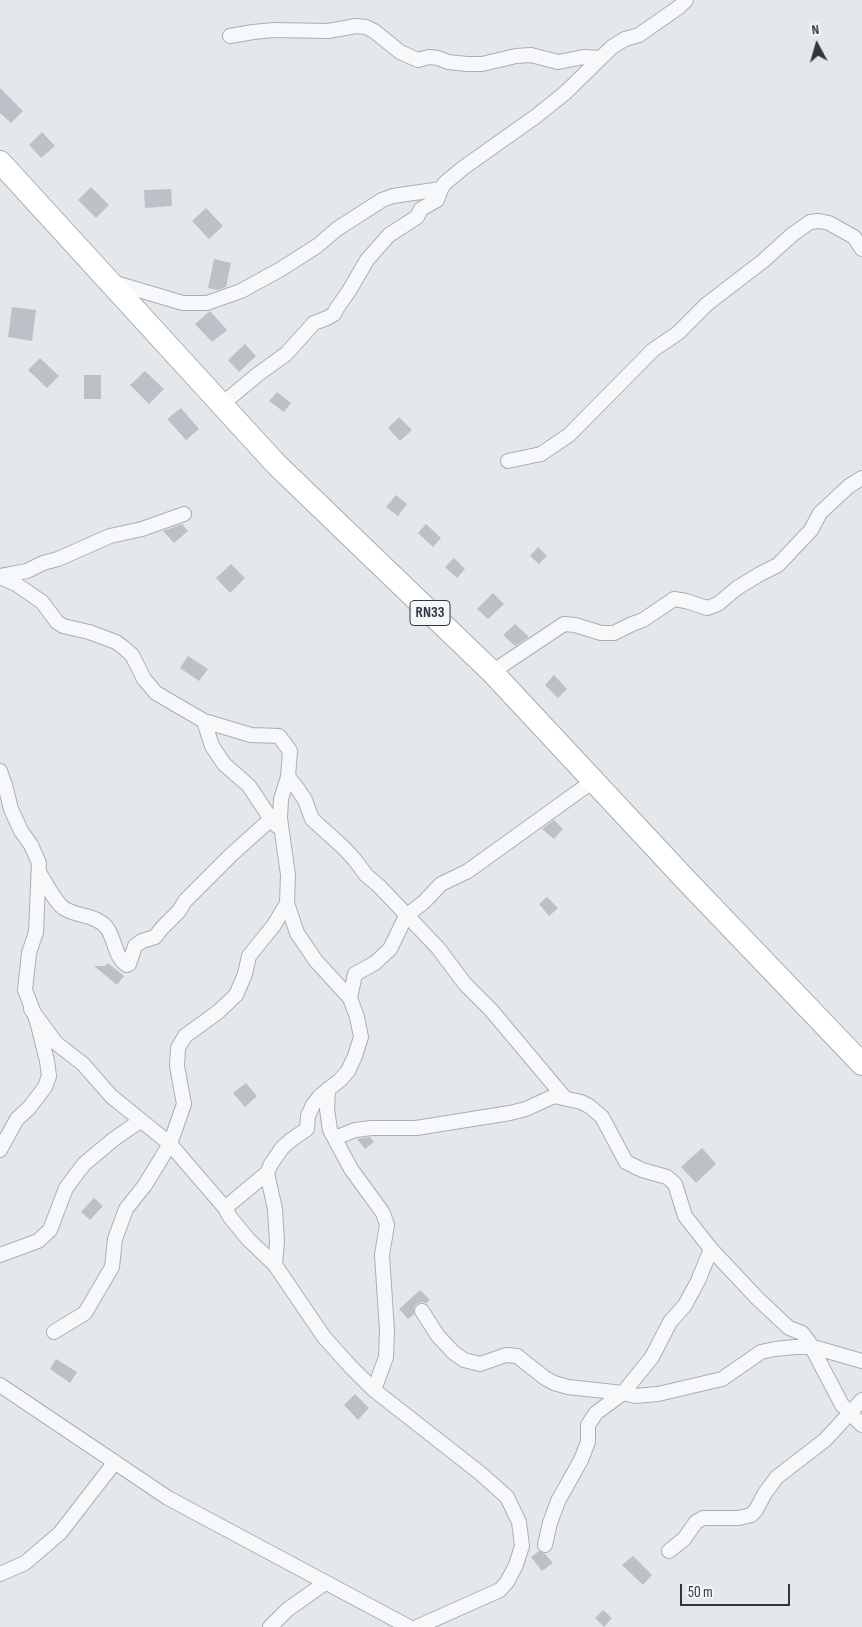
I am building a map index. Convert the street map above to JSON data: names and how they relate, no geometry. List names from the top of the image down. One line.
{"streets":{"main road":["RN33"]},"scale_bar":"50 m","north":"top"}
